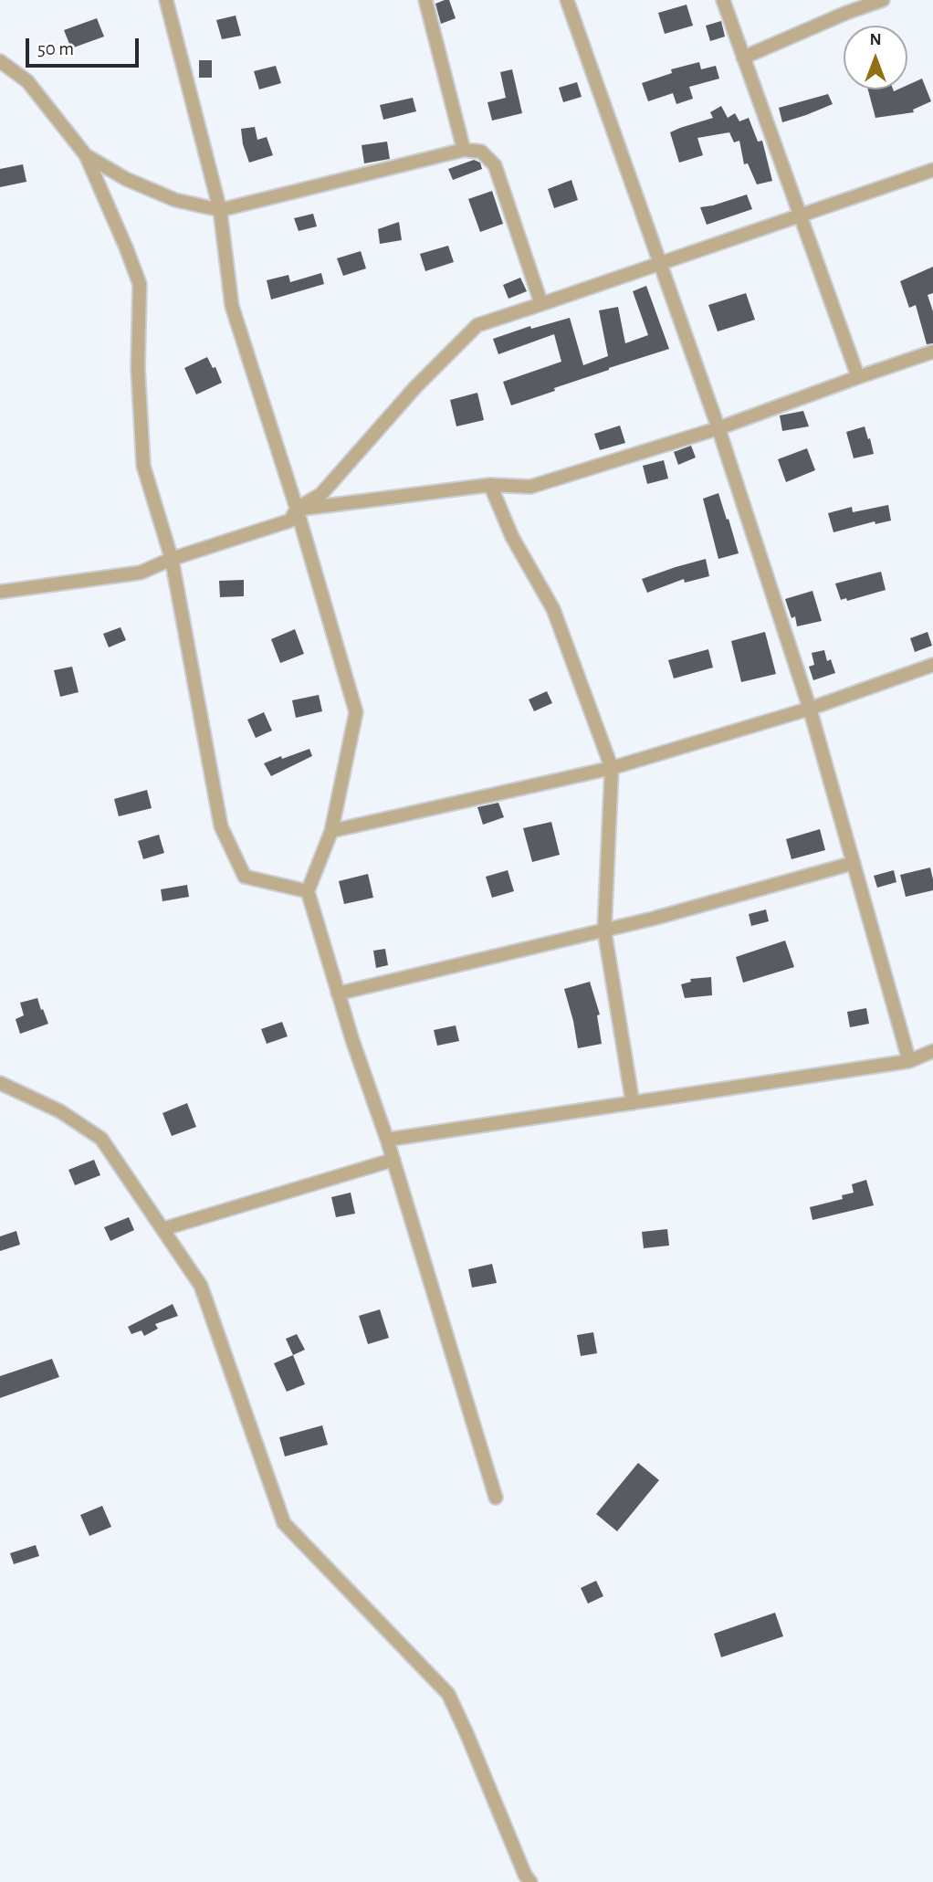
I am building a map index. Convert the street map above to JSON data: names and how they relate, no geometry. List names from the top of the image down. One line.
{"scale_bar":"50 m","north":"top"}
